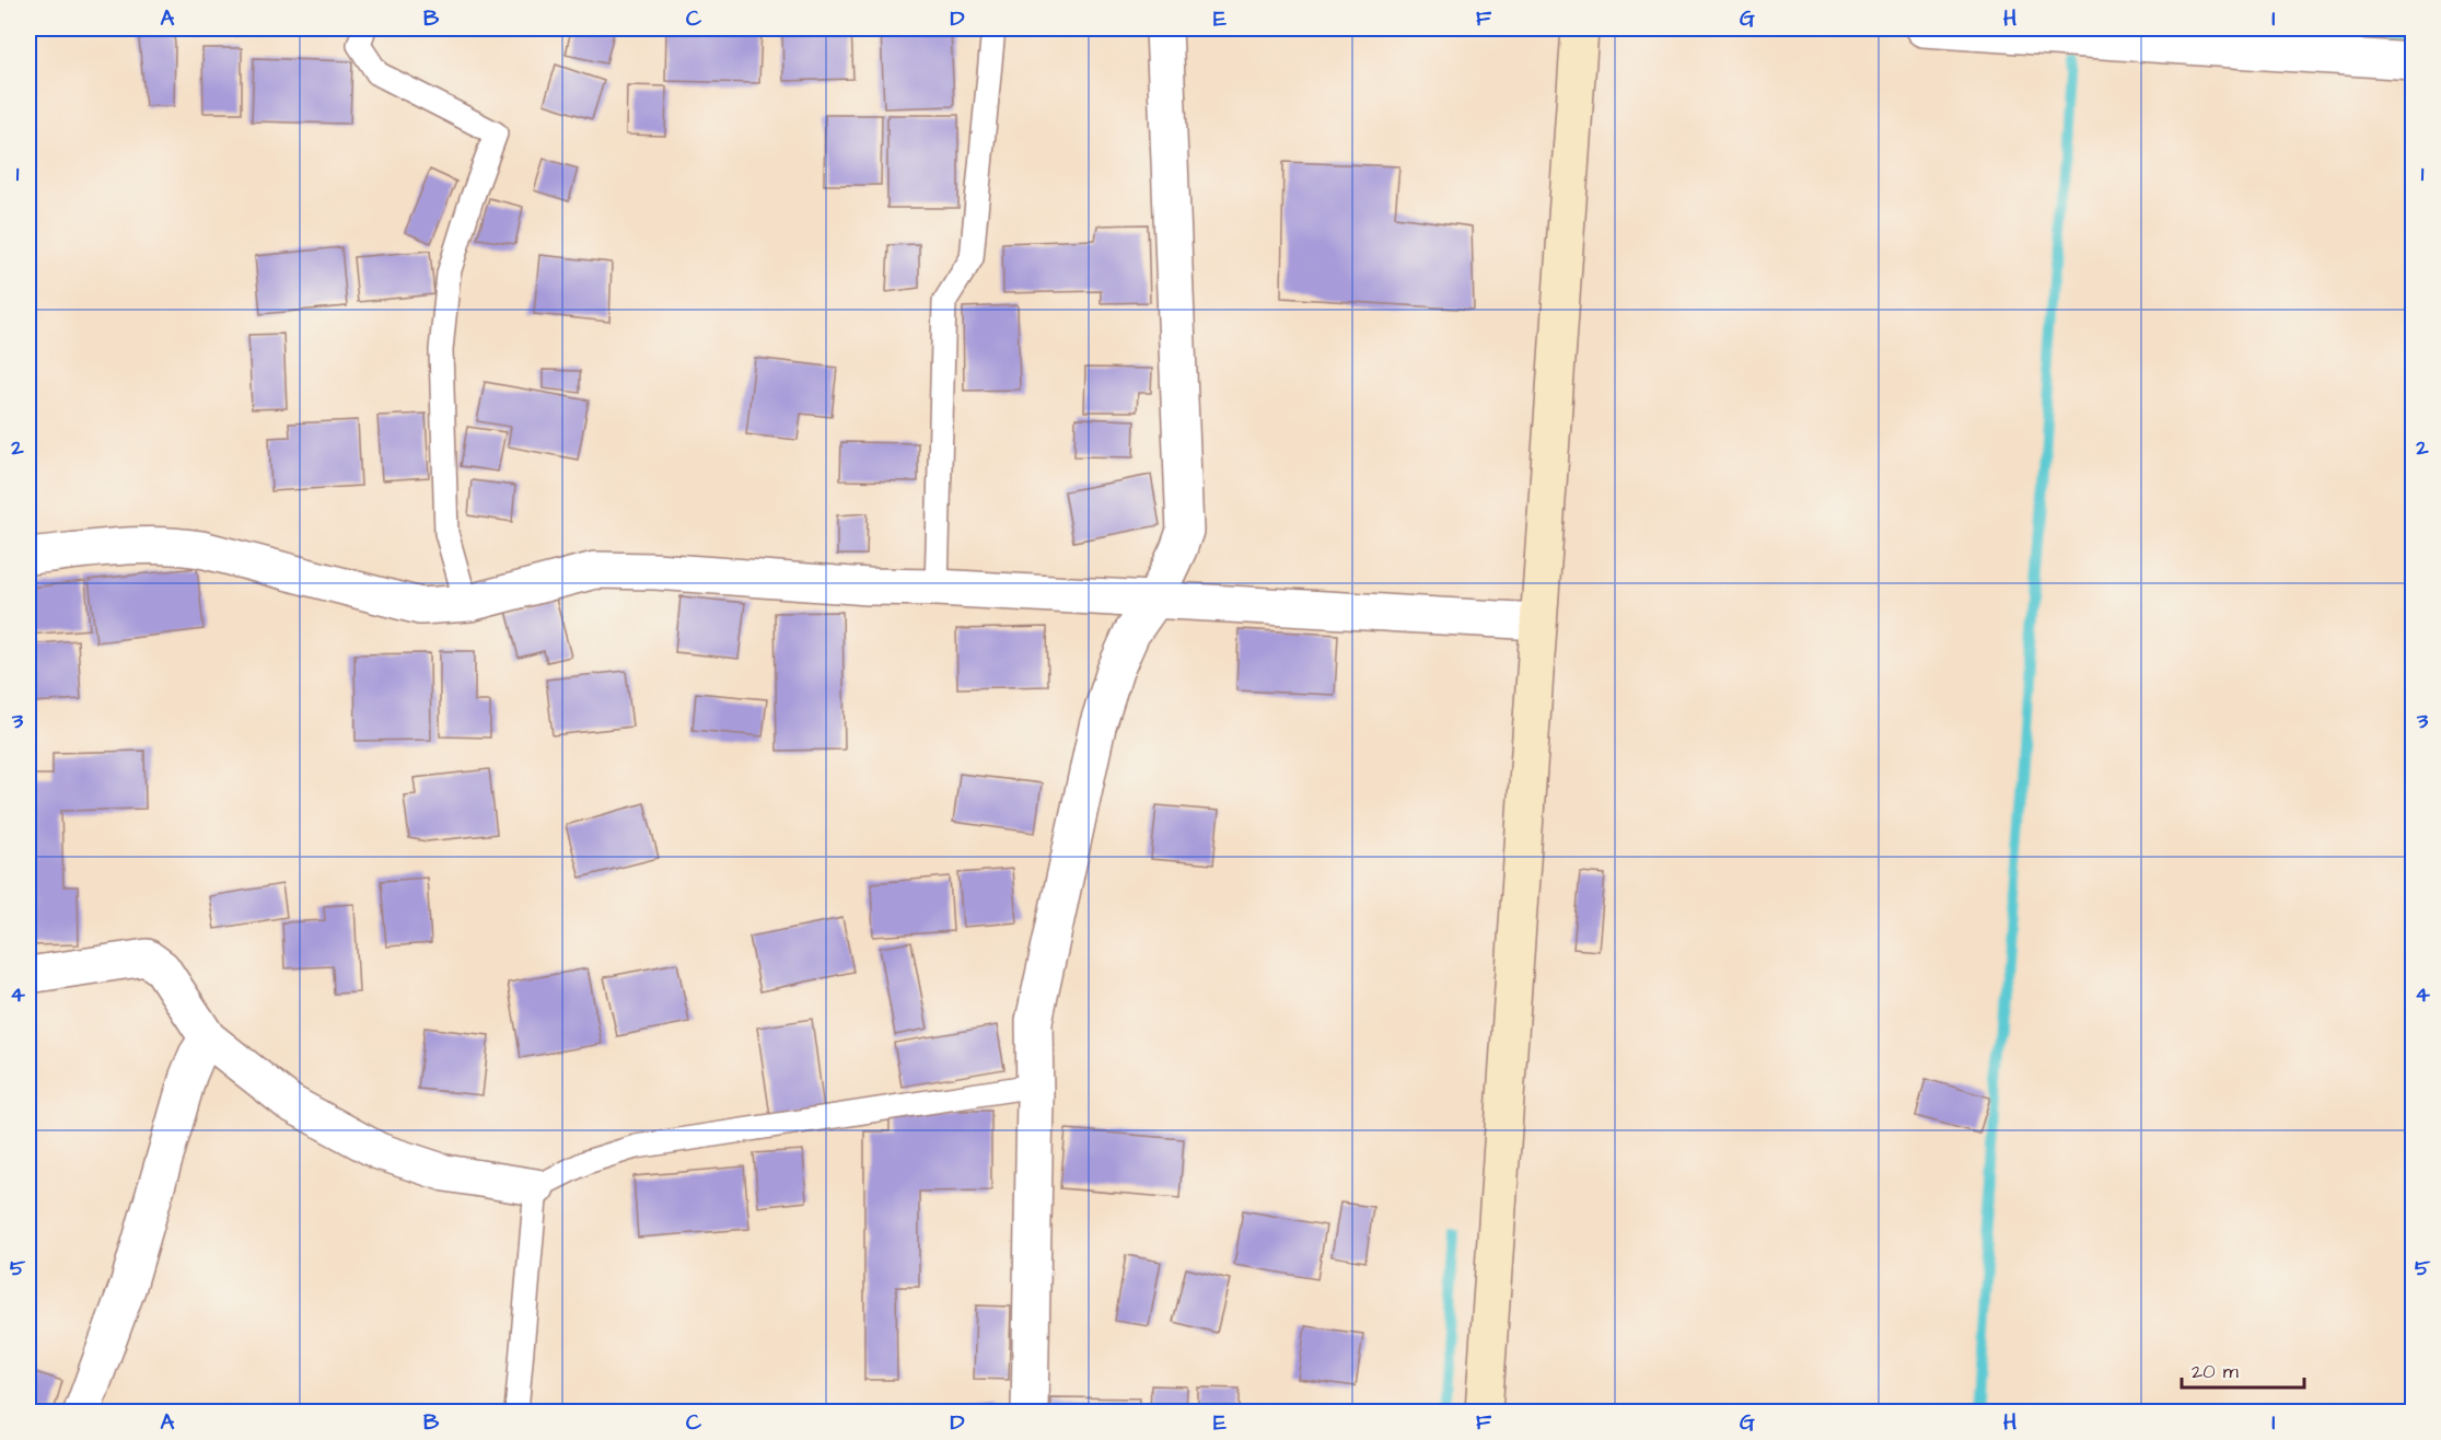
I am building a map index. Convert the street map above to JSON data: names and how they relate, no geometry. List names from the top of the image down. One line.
{"scale_bar":"20 m","grid":{"columns":["A","B","C","D","E","F","G","H","I"],"rows":["1","2","3","4","5"]}}
